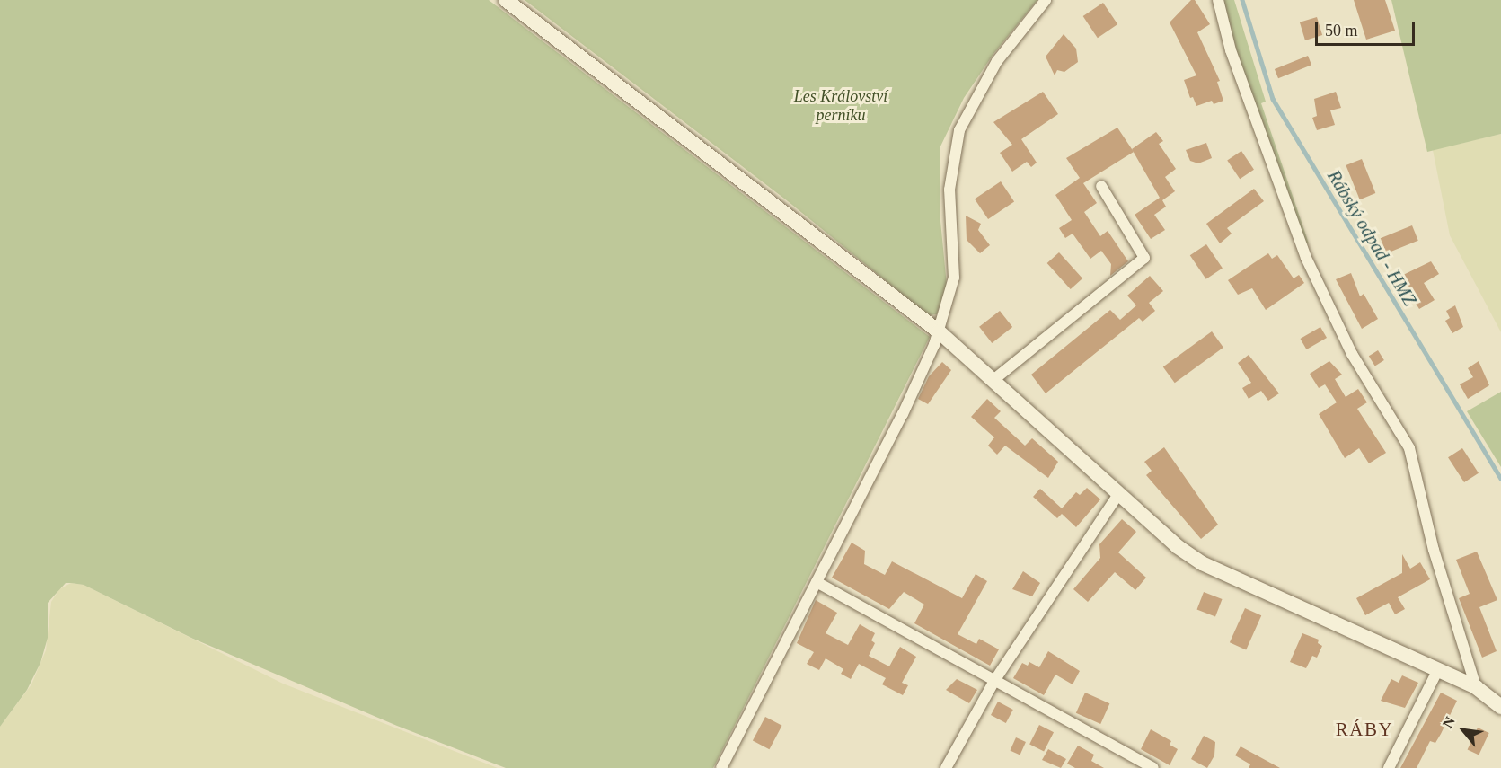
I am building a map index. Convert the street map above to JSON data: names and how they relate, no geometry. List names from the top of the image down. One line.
{"districts":["RÁBY"],"water":["Rábský odpad - HMZ"],"parks":["Les Království perníku"],"scale_bar":"50 m","north":"top left"}
